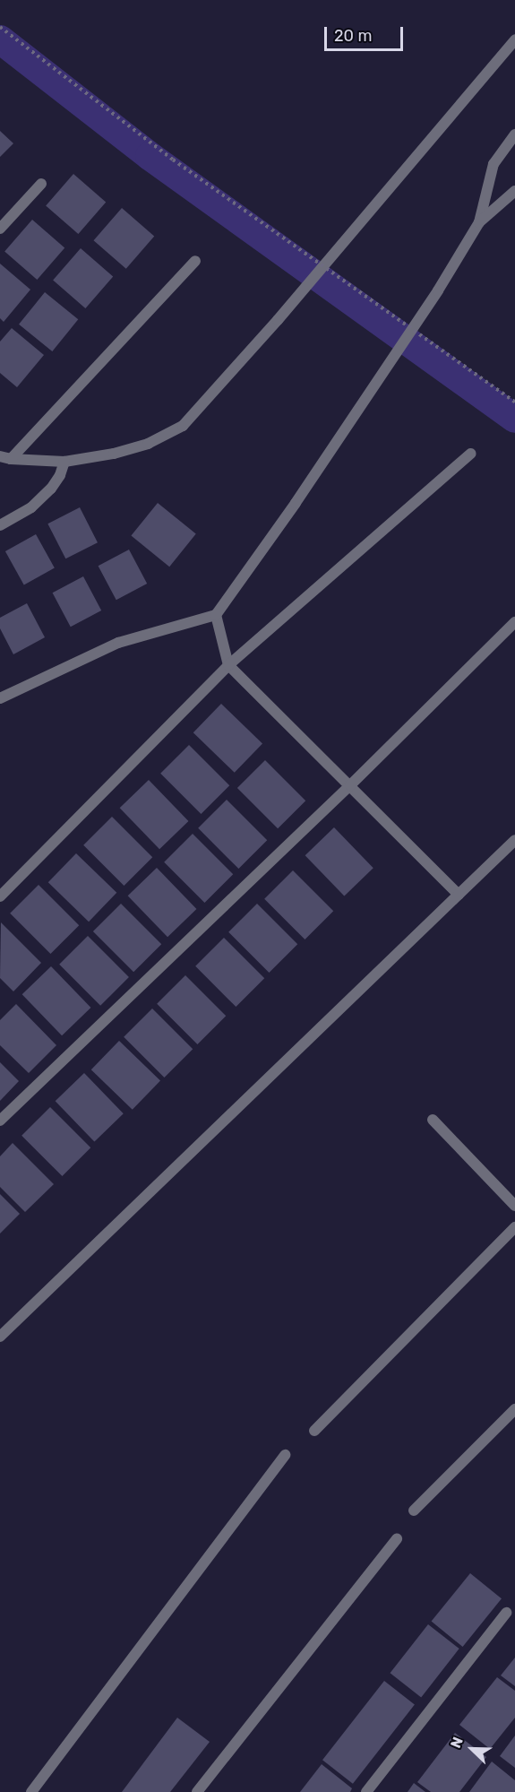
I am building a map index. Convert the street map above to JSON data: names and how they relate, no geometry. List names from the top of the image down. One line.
{"scale_bar":"20 m","north":"top left"}
